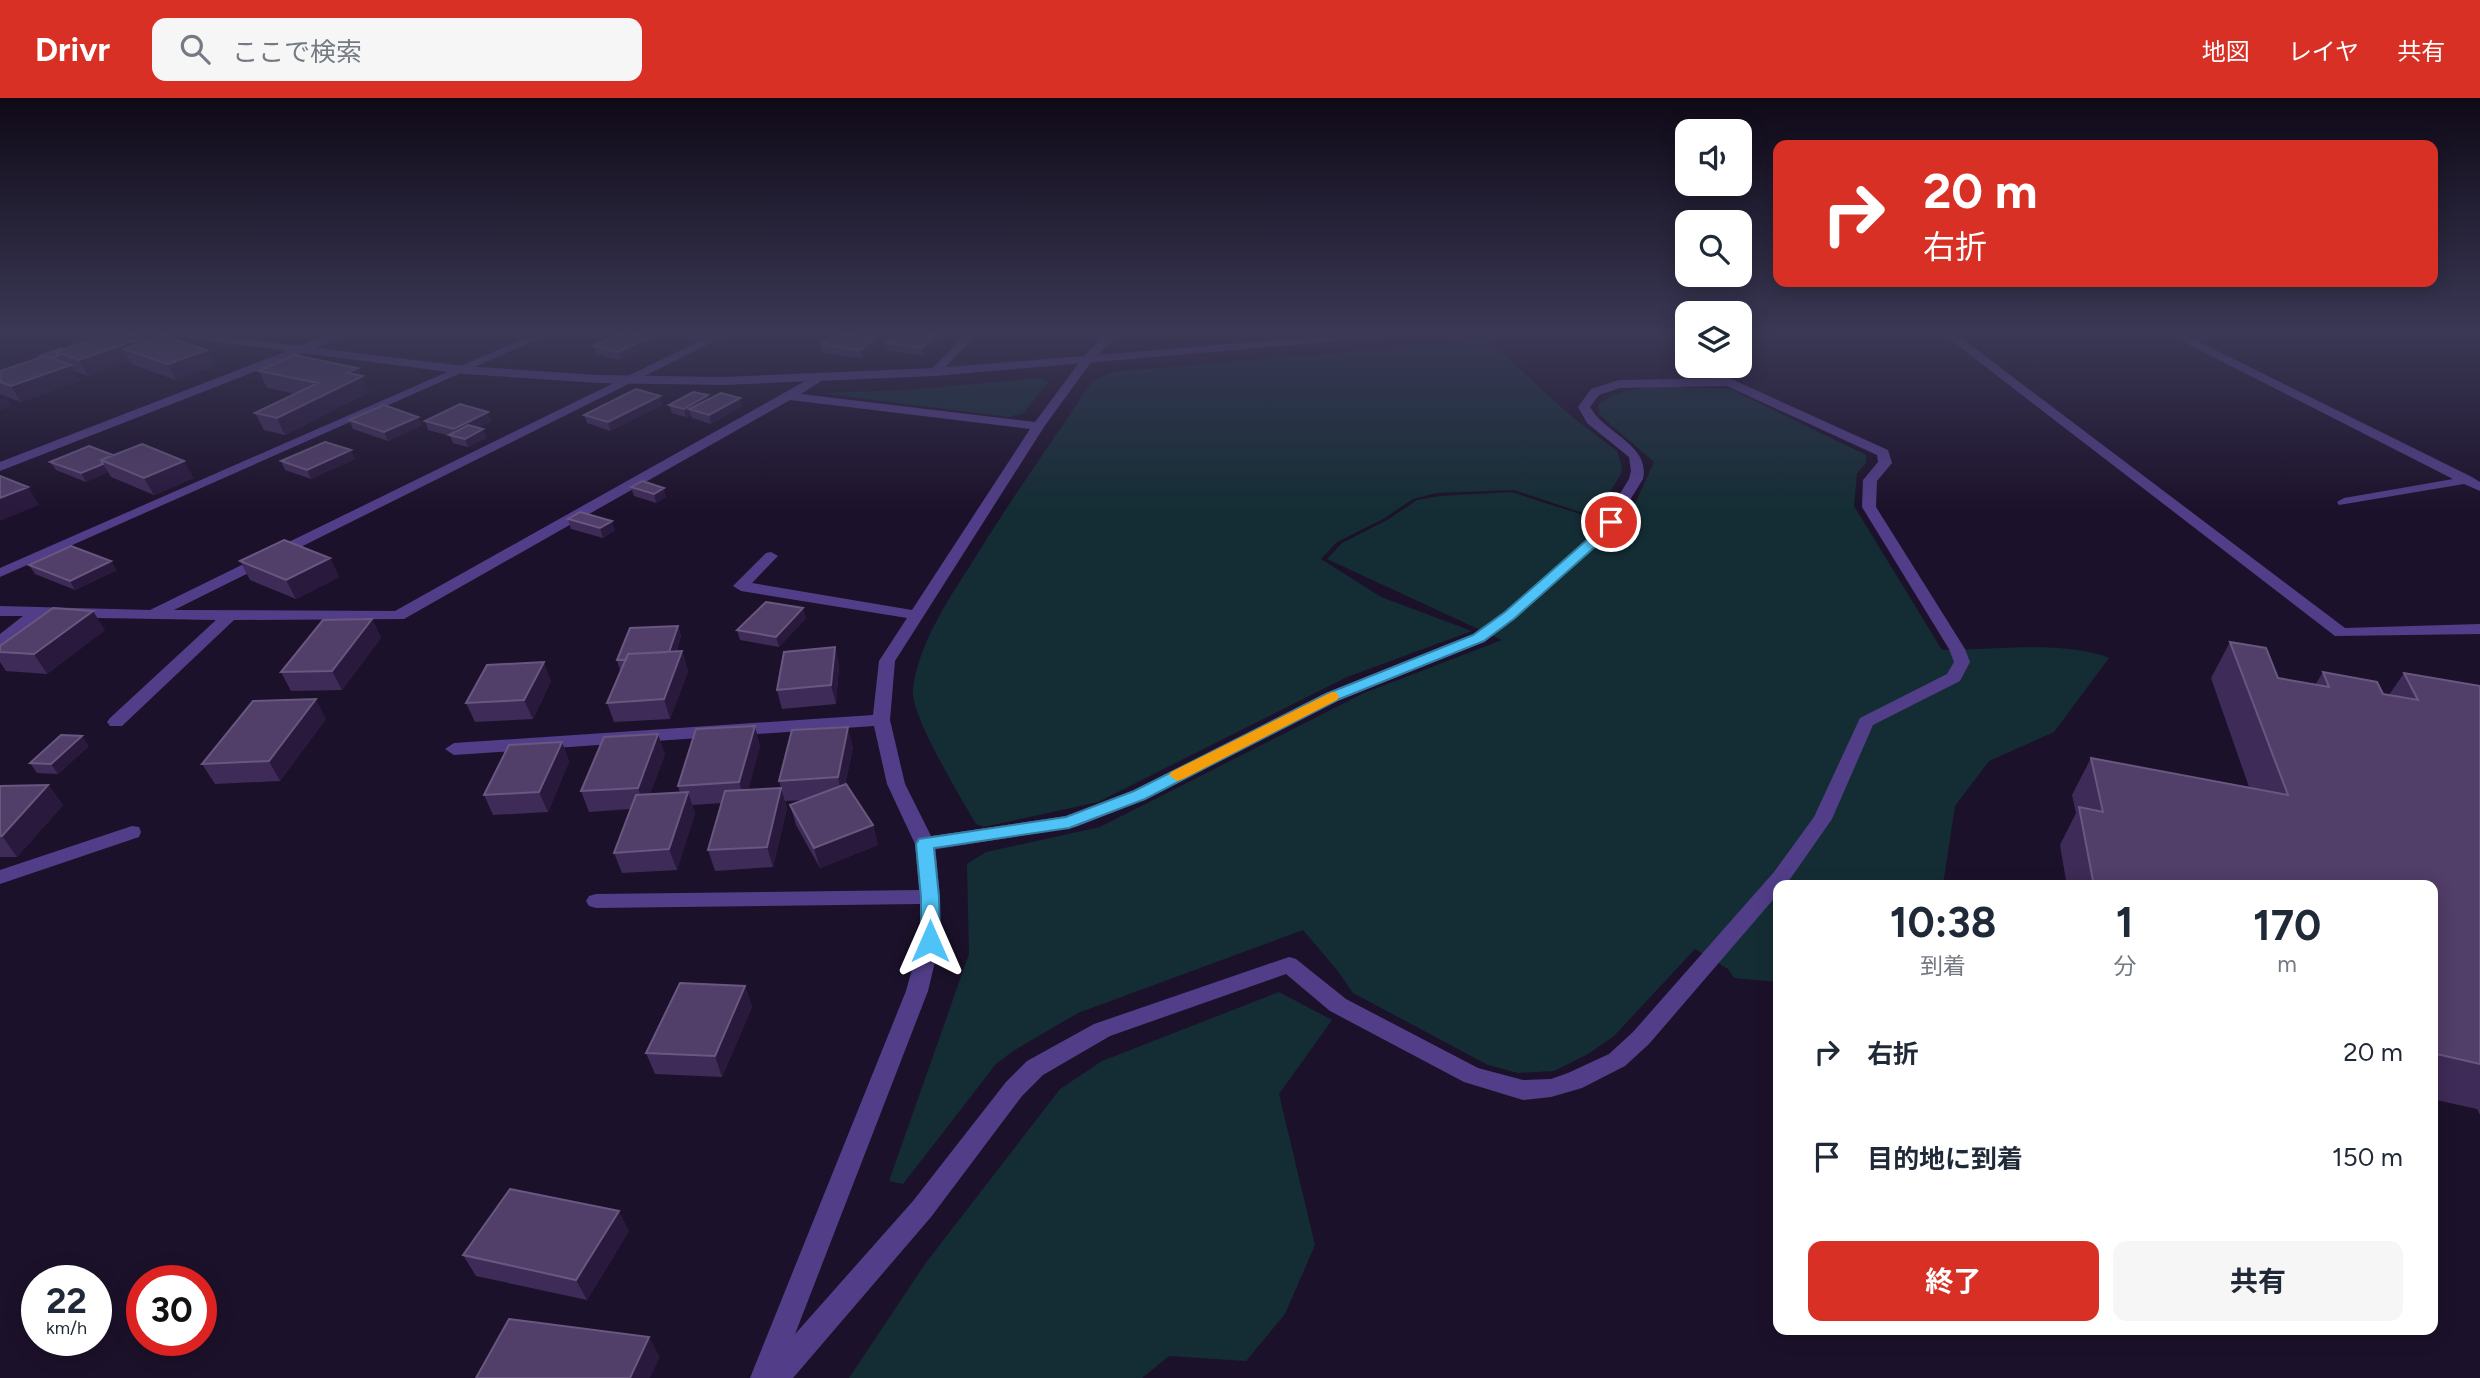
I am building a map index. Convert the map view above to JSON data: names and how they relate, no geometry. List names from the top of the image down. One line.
{"page":{"header":"Drivr","search":"ここで検索","nav":["地図","レイヤ","共有"],"turn":["20 m","右折"],"eta":["10:38","到着","1","分","170","m"],"list":[{"name":"右折","value":"20 m"},{"name":"目的地に到着","value":"150 m"}],"buttons":["終了","共有"],"speed":"22 km/h","limit":"30"}}
